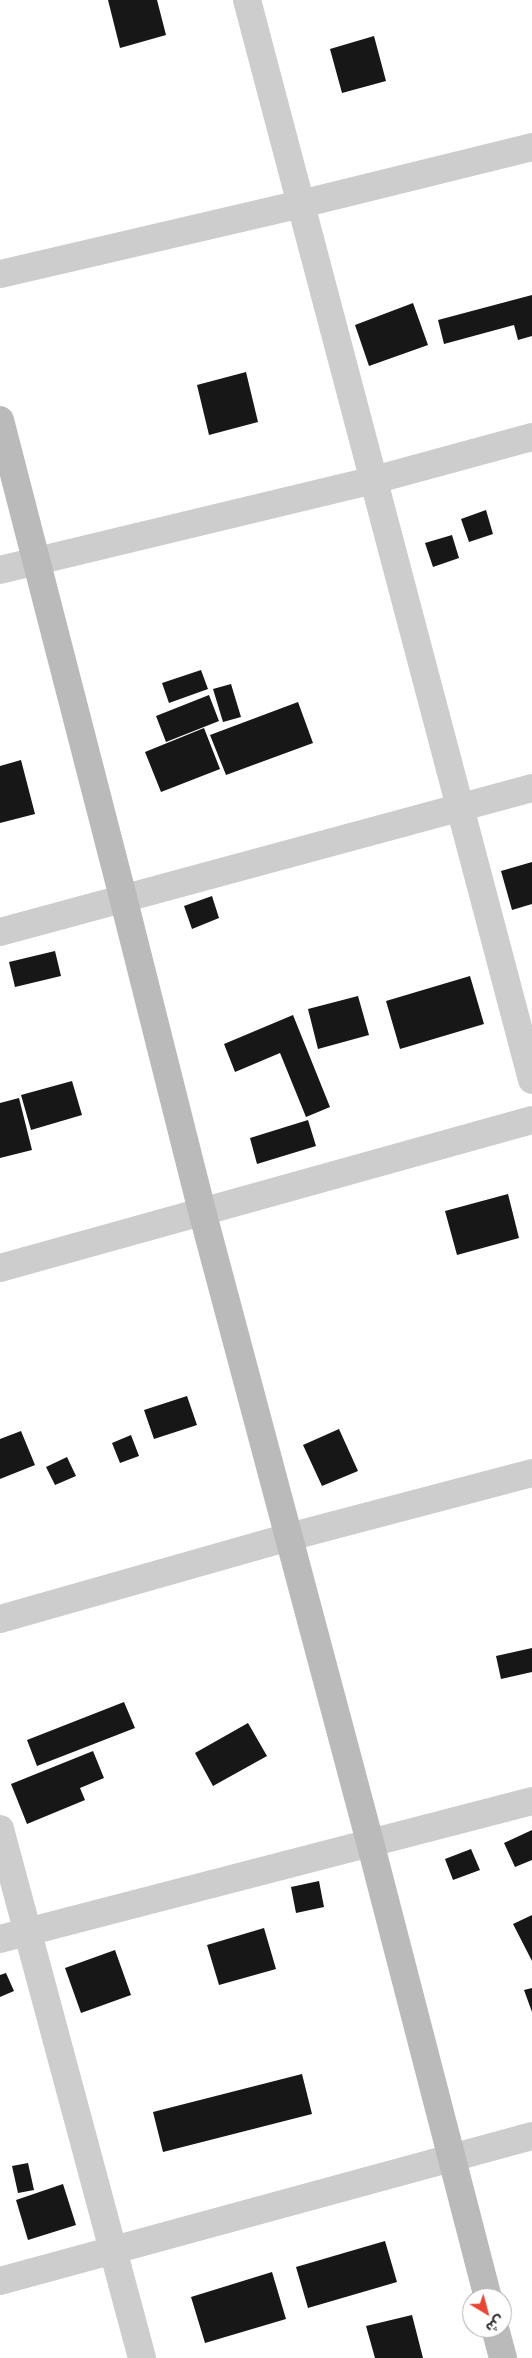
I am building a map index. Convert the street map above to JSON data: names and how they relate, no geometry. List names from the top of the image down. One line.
{"north":"bottom right"}
